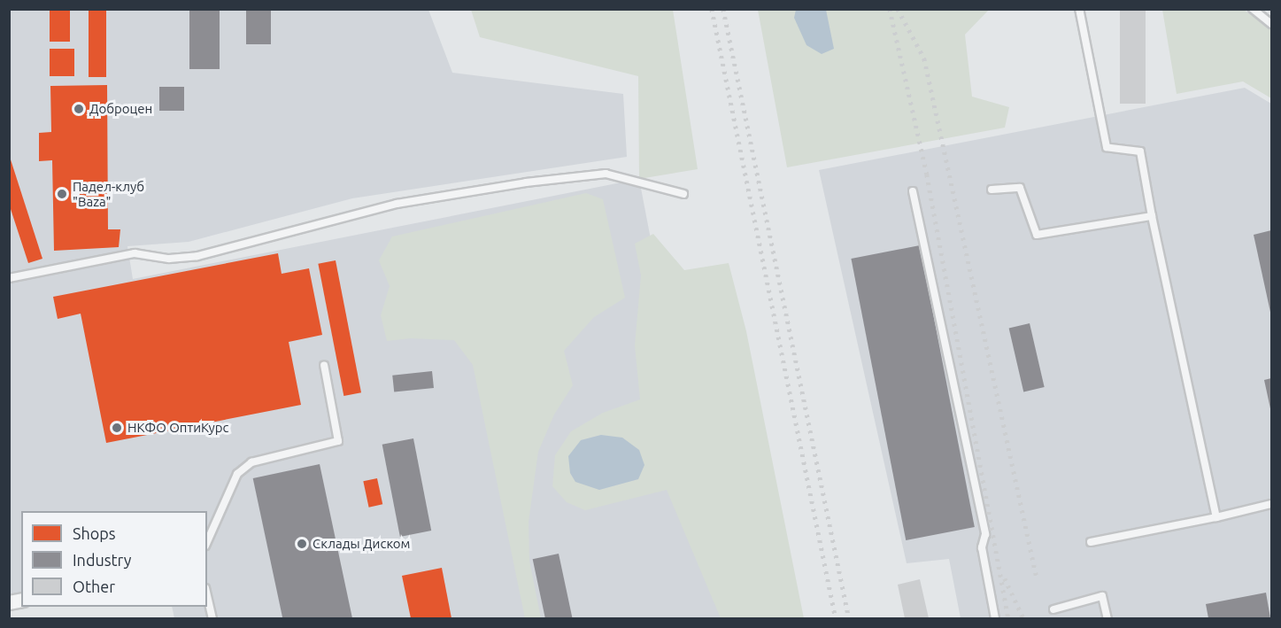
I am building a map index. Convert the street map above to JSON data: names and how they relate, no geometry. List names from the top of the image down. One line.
{"places":["Доброцен","Падел-клуб \"Baza\"","НКФО ОптиКурс","Склады Диском"],"legend":["Shops","Industry","Other"]}
